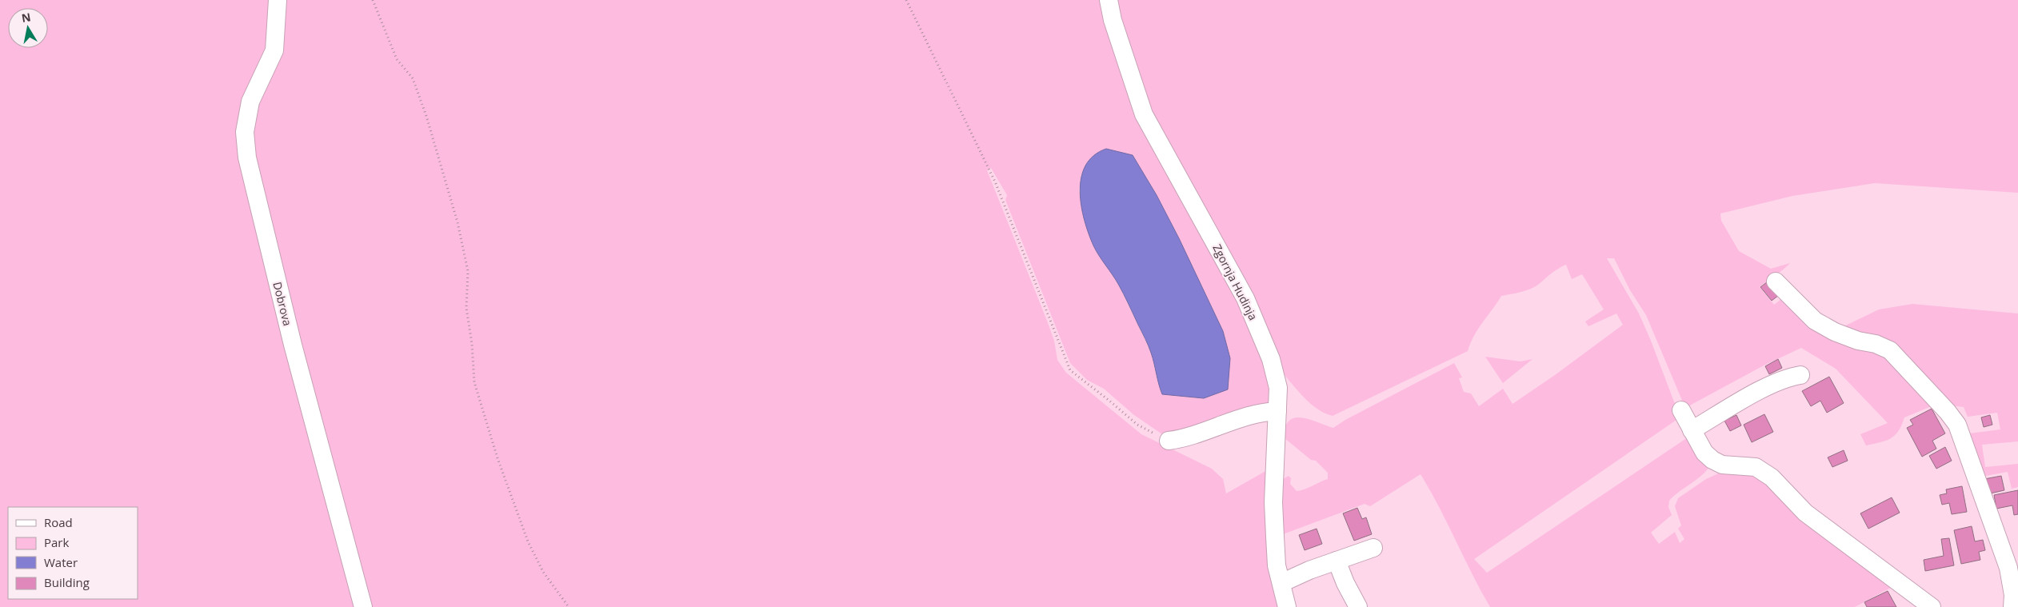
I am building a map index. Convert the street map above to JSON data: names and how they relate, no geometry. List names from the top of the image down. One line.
{"streets":{"street":["Zgornja Hudinja","Dobrova"]},"legend":["Road","Park","Water","Building"],"north":"top"}
